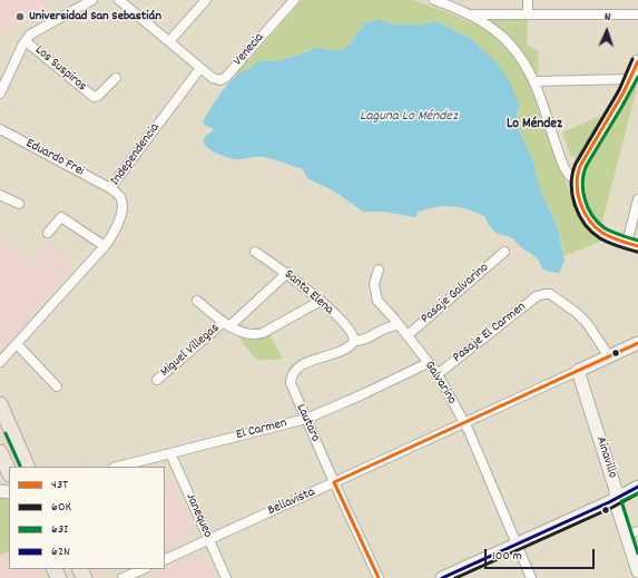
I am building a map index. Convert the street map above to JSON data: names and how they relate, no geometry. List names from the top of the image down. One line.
{"streets":{"street":["Venecia","Los Suspiros","Independencia","Eduardo Frei","Santa Elena","Pasaje Galvarino","Pasaje El Carmen","Miguel Villegas","Galvarino","Lautaro","El Carmen","Ainavillo","Bellavista","Janequeo"]},"crossings":[["Venecia","Independencia"],["Independencia","Eduardo Frei"],["Santa Elena","Miguel Villegas"],["Santa Elena","Lautaro"],["Pasaje Galvarino","Galvarino"],["Pasaje El Carmen","Galvarino"],["Pasaje El Carmen","Bellavista"],["Galvarino","Lautaro"],["Galvarino","El Carmen"],["Galvarino","Bellavista"],["Lautaro","El Carmen"],["Lautaro","Bellavista"],["El Carmen","Janequeo"],["Ainavillo","Bellavista"],["Bellavista","Janequeo"]],"districts":["Lo Méndez"],"water":["Laguna Lo Méndez"],"places":["Universidad San Sebastián"],"lines":["transit line 60K","transit line 43T","transit line 63I","transit line 62N"],"legend":["43T","60K","63I","62N"],"scale_bar":"100 m","north":"top"}
